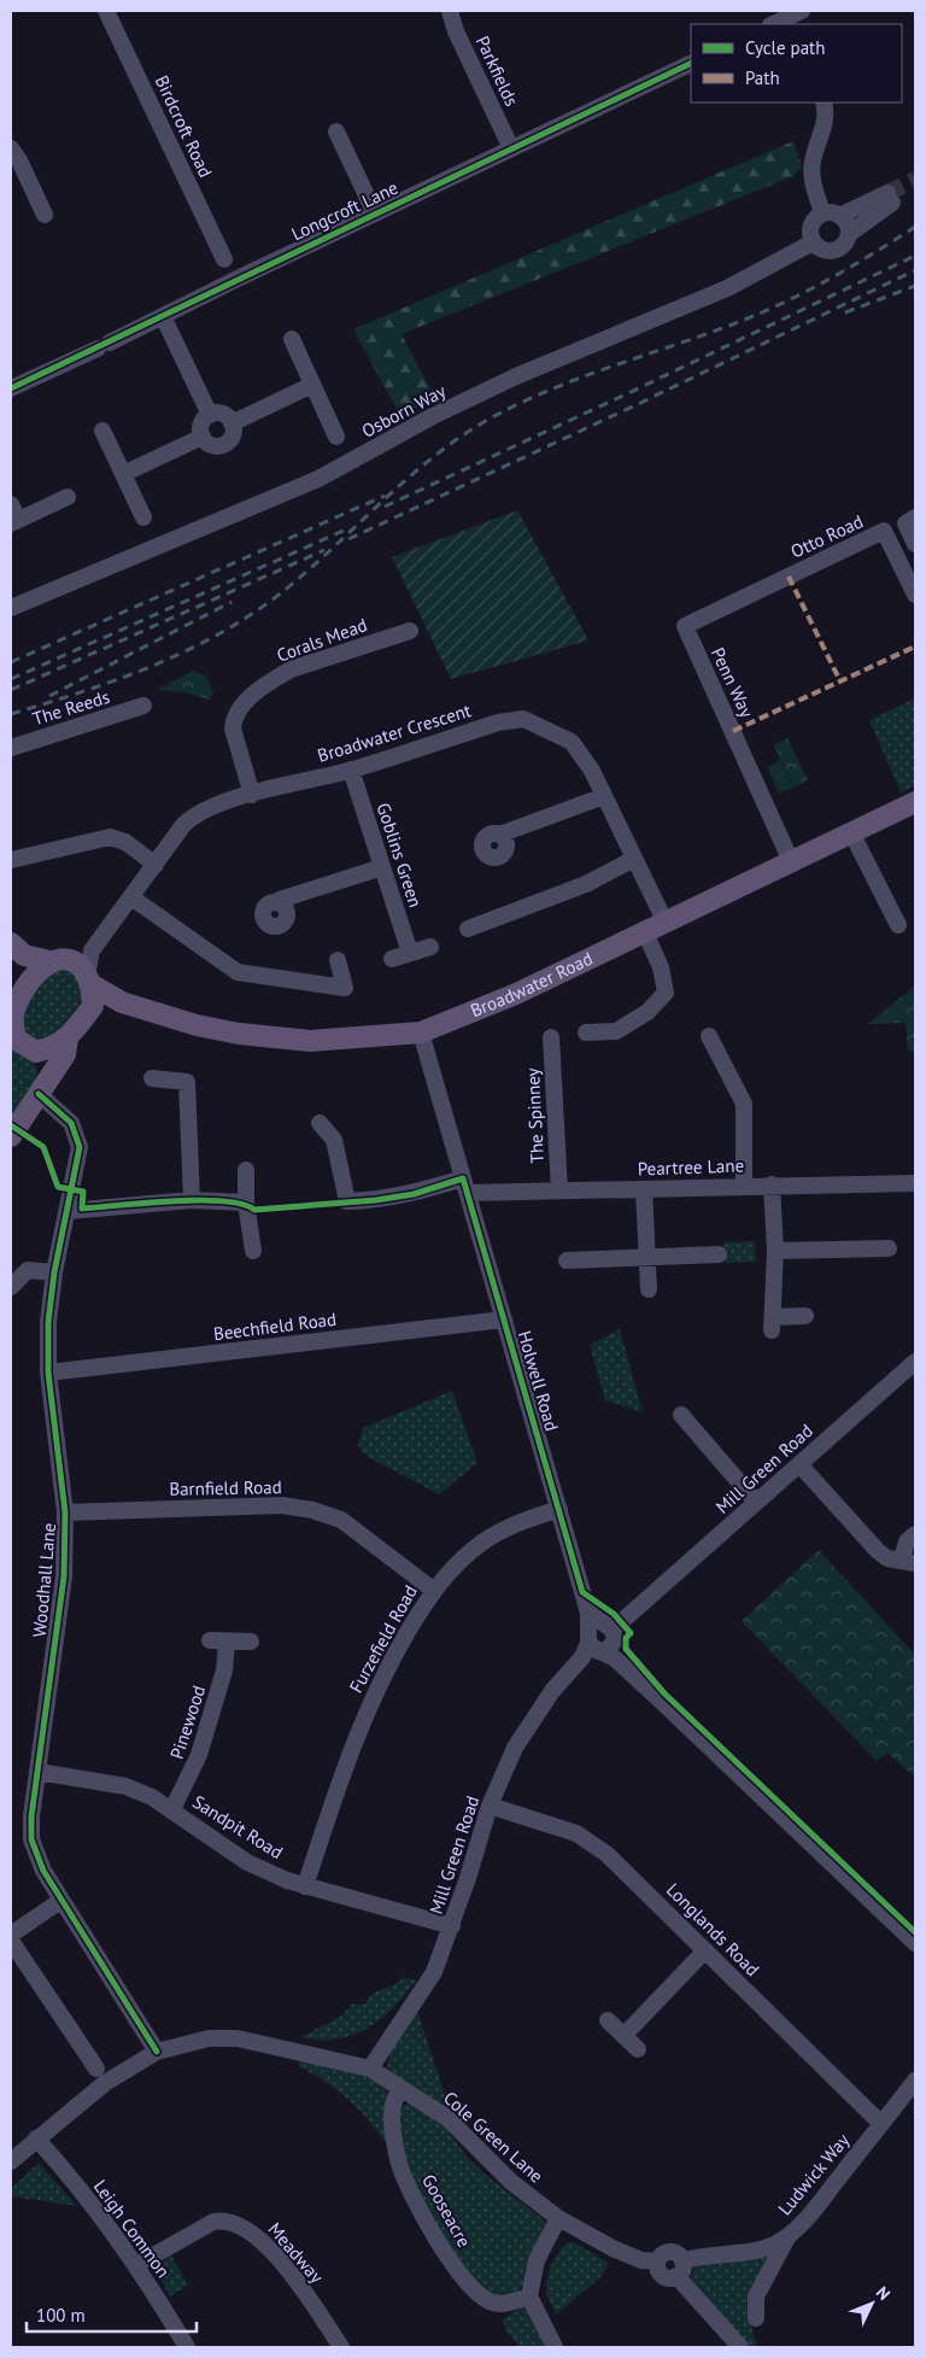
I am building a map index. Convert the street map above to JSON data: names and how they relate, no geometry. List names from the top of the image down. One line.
{"streets":{"main road":["Broadwater Road"],"street":["Parkfields","Birdcroft Road","Longcroft Lane","Osborn Way","Otto Road","Corals Mead","Penn Way","The Reeds","Broadwater Crescent","Goblins Green","The Spinney","Peartree Lane","Beechfield Road","Holwell Road","Mill Green Road","Barnfield Road","Woodhall Lane","Furzefield Road","Pinewood","Sandpit Road","Longlands Road","Cole Green Lane","Ludwick Way","Gooseacre","Leigh Common","Meadway"]},"crossings":[["Parkfields","Longcroft Lane"],["Otto Road","Penn Way"],["Corals Mead","Broadwater Crescent"],["Penn Way","Broadwater Road"],["Broadwater Crescent","Goblins Green"],["Broadwater Crescent","Broadwater Road"],["Broadwater Road","Holwell Road"],["The Spinney","Peartree Lane"],["Peartree Lane","Holwell Road"],["Beechfield Road","Holwell Road"],["Beechfield Road","Woodhall Lane"],["Holwell Road","Mill Green Road"],["Holwell Road","Furzefield Road"],["Mill Green Road","Sandpit Road"],["Mill Green Road","Longlands Road"],["Mill Green Road","Cole Green Lane"],["Barnfield Road","Woodhall Lane"],["Barnfield Road","Furzefield Road"],["Woodhall Lane","Sandpit Road"],["Woodhall Lane","Cole Green Lane"],["Furzefield Road","Sandpit Road"],["Pinewood","Sandpit Road"],["Longlands Road","Ludwick Way"],["Cole Green Lane","Ludwick Way"],["Cole Green Lane","Gooseacre"],["Cole Green Lane","Leigh Common"],["Leigh Common","Meadway"]],"legend":["Cycle path","Path"],"scale_bar":"100 m","north":"top right"}
